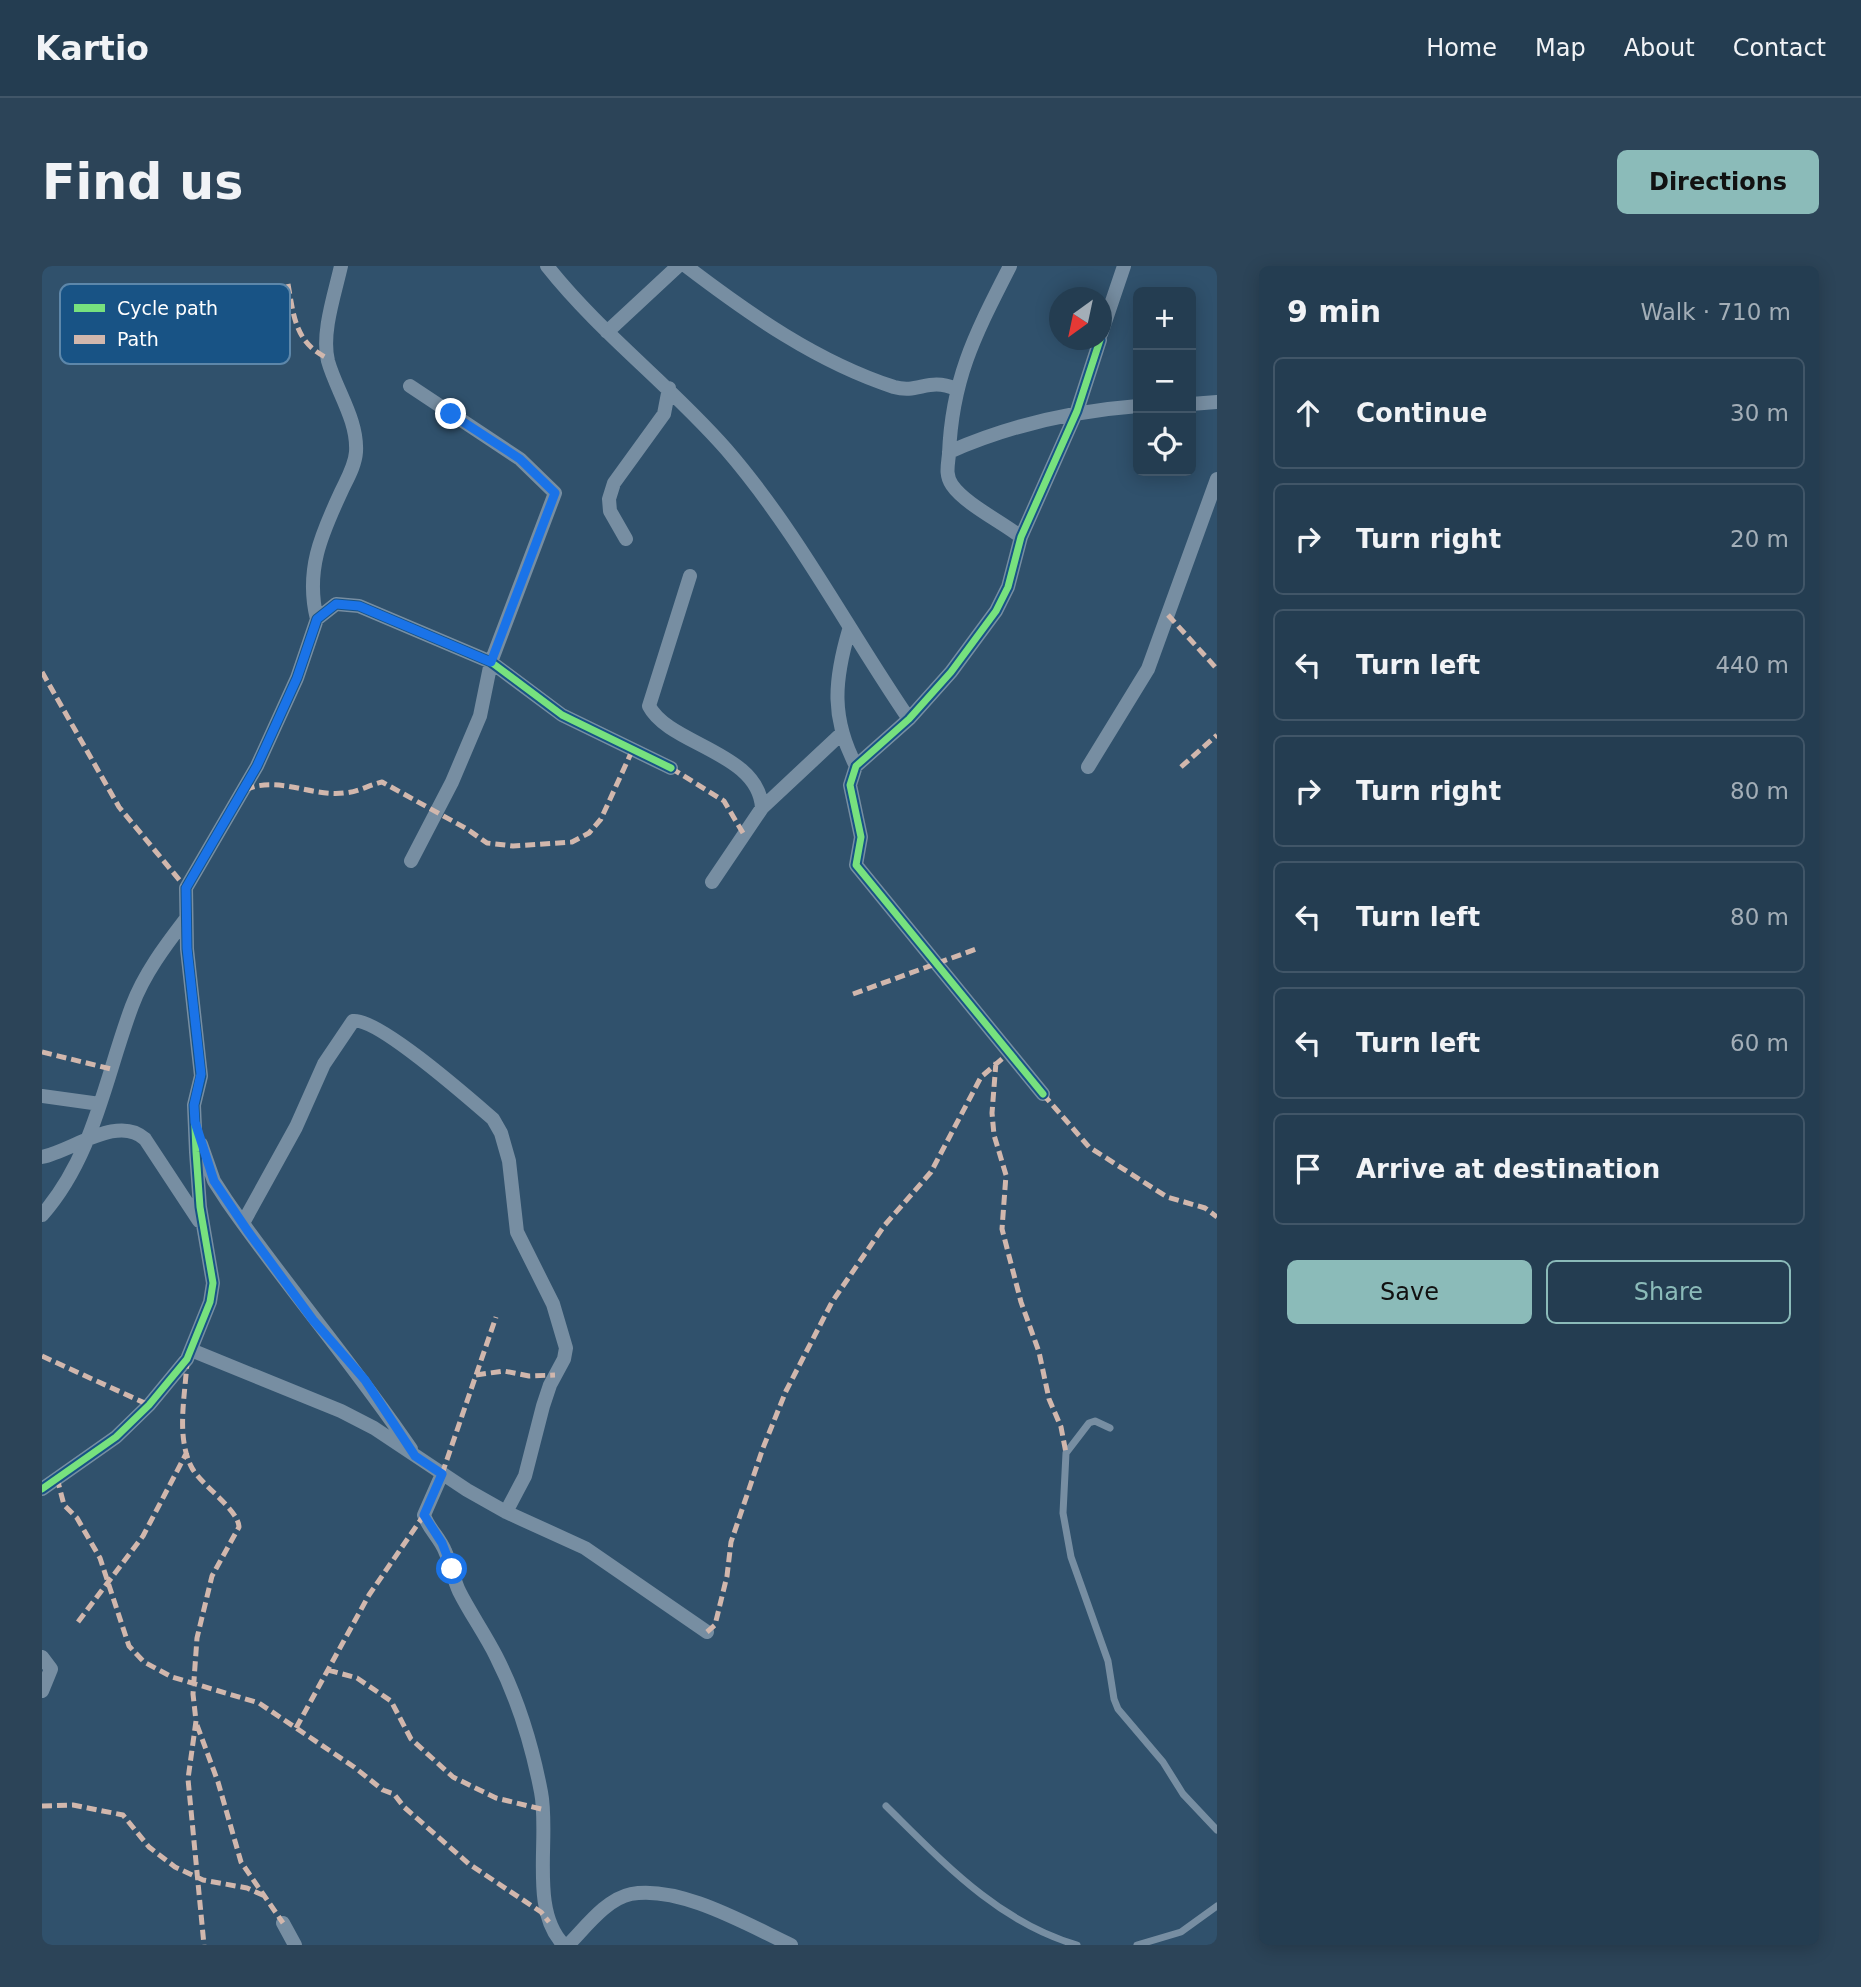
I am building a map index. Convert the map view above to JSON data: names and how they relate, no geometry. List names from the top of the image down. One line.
{"legend":["Cycle path","Path"],"north":"bottom left","page":{"header":"Kartio","nav":["Home","Map","About","Contact"],"buttons":["Directions",["Save","Share"]],"title":"Find us","heading":["9 min","Walk · 710 m"],"map_buttons":["+","−"],"list":[["Continue","30 m"],["Turn right","20 m"],["Turn left","440 m"],["Turn right","80 m"],["Turn left","80 m"],["Turn left","60 m"],"Arrive at destination"]}}
